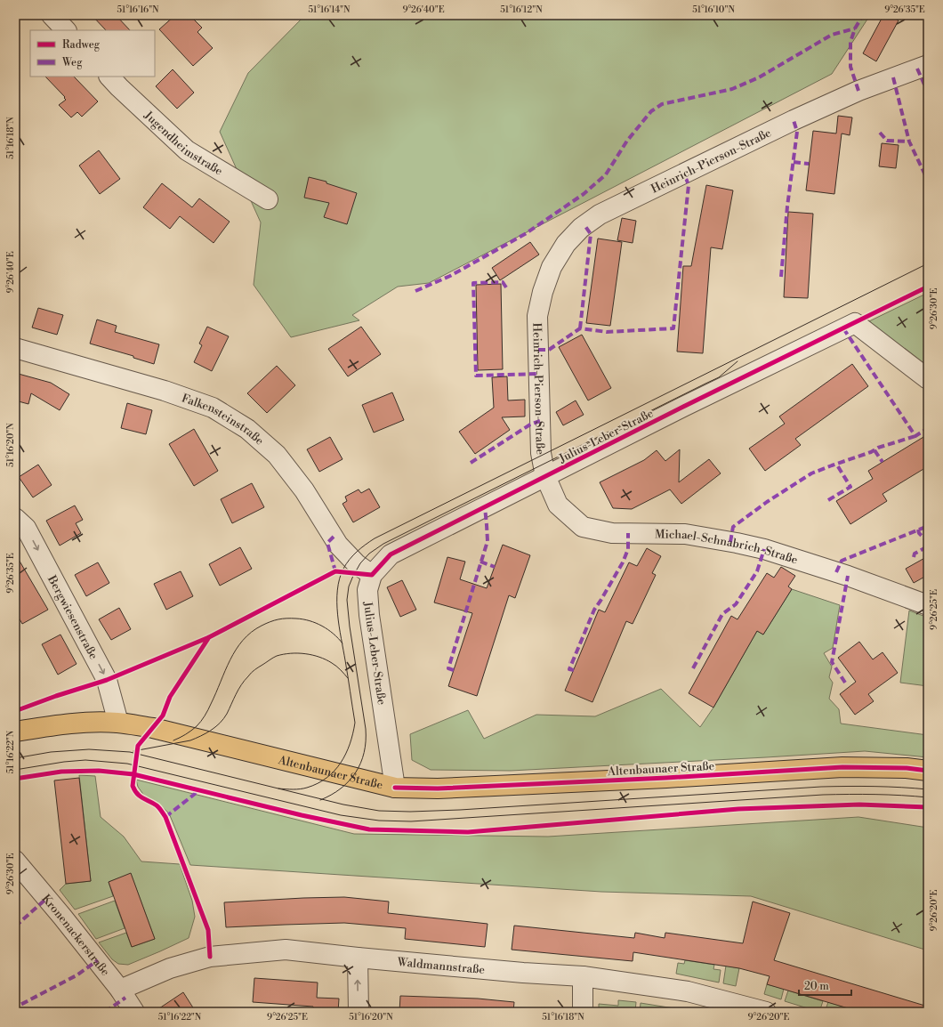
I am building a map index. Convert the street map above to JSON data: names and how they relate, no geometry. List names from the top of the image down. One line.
{"streets":{"main road":["Altenbaunaer Straße"],"street":["Jugendheimstraße","Heinrich-Pierson-Straße","Falkensteinstraße","Julius-Leber-Straße","Michael-Schnabrich-Straße","Bergwiesenstraße","Kronenackerstraße","Waldmannstraße"]},"crossings":[["Heinrich-Pierson-Straße","Julius-Leber-Straße"],["Heinrich-Pierson-Straße","Michael-Schnabrich-Straße"],["Falkensteinstraße","Julius-Leber-Straße"],["Julius-Leber-Straße","Michael-Schnabrich-Straße"],["Julius-Leber-Straße","Altenbaunaer Straße"],["Bergwiesenstraße","Altenbaunaer Straße"],["Kronenackerstraße","Waldmannstraße"]],"one_way":["Bergwiesenstraße"],"legend":["Radweg","Weg"],"scale_bar":"20 m","coordinates":["51°16'16\"N","51°16'14\"N","9°26'40\"E","51°16'12\"N","51°16'10\"N","9°26'35\"E","51°16'18\"N","9°26'30\"E","51°16'20\"N","9°26'25\"E","51°16'22\"N","9°26'20\"E"]}
